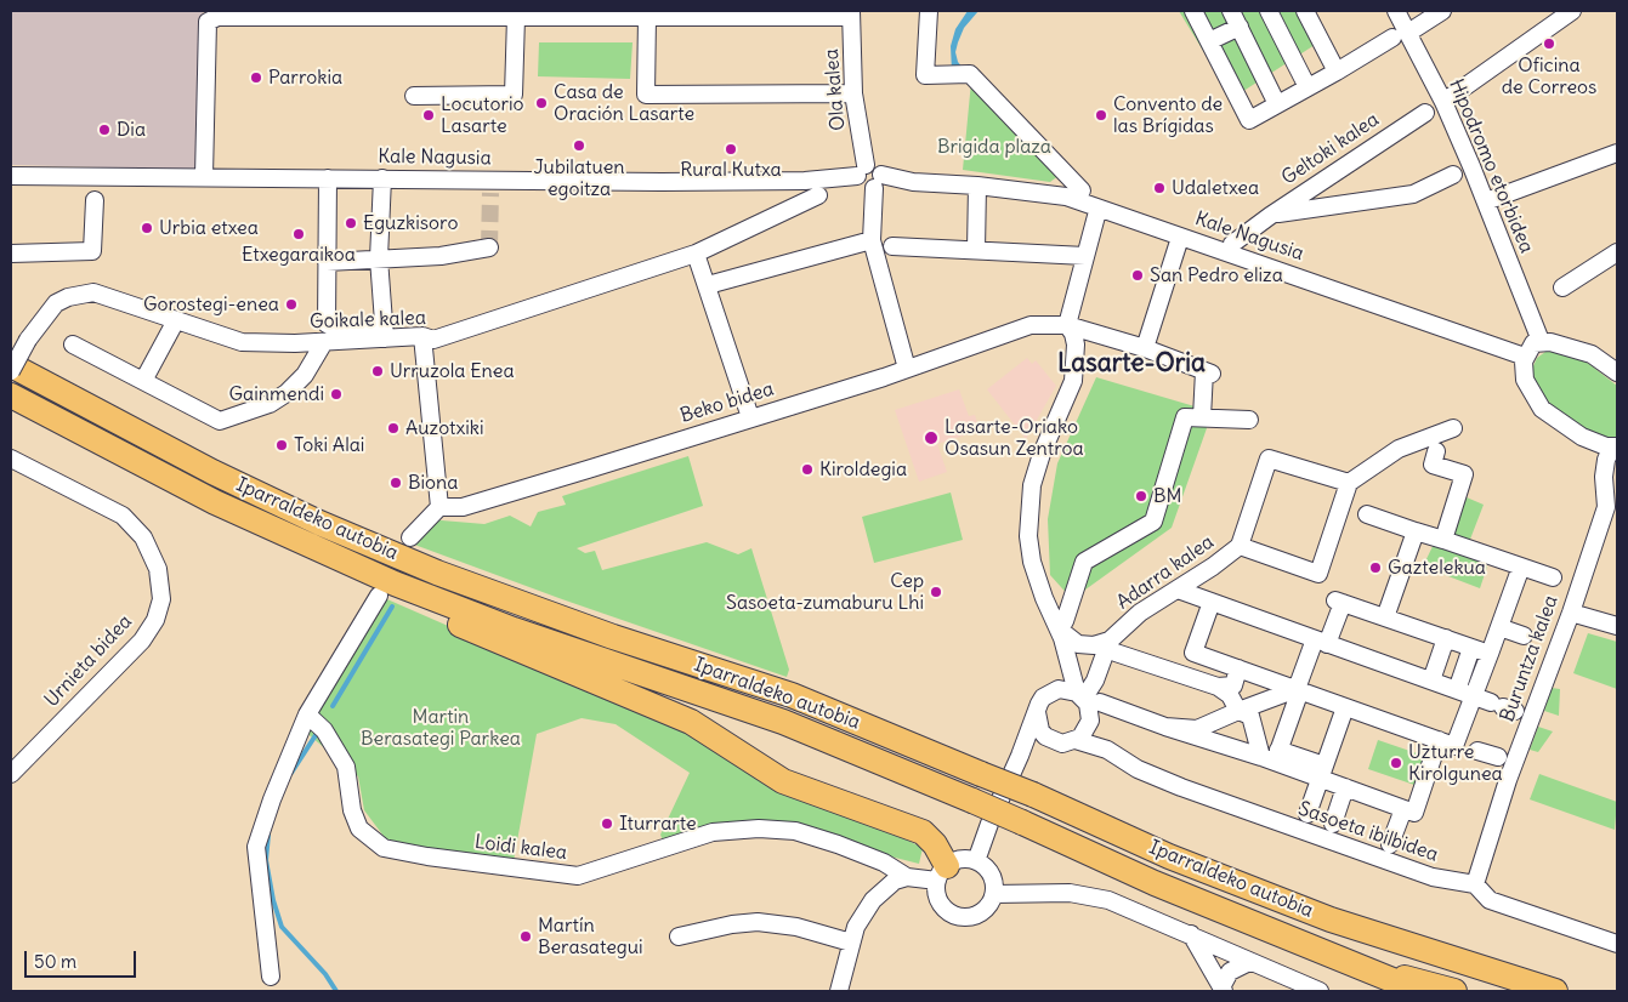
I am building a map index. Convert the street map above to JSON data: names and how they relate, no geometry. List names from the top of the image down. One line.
{"streets":{"highway":["Iparraldeko autobia"],"street":["Ola kalea","Geltoki kalea","Kale Nagusia","Hipodromo etorbidea","Goikale kalea","Beko bidea","Adarra kalea","Buruntza kalea","Urnieta bidea","Sasoeta ibilbidea","Loidi kalea"]},"crossings":[["Ola kalea","Kale Nagusia"],["Adarra kalea","Sasoeta ibilbidea"],["Buruntza kalea","Sasoeta ibilbidea"]],"districts":["Lasarte-Oria"],"parks":["Brigida plaza","Martin Berasategi Parkea"],"places":["Oficina de Correos","Parrokia","Casa de Oración Lasarte","Locutorio Lasarte","Convento de las Brígidas","Dia","Jubilatuen egoitza","Rural Kutxa","Udaletxea","Eguzkisoro","Urbia etxea","Etxegaraikoa","San Pedro eliza","Gorostegi-enea","Urruzola Enea","Gainmendi","Auzotxiki","Lasarte-Oriako Osasun Zentroa","Toki Alai","Kiroldegia","Biona","BM","Gaztelekua","Cep Sasoeta-zumaburu Lhi","Uzturre Kirolgunea","Iturrarte","Martín Berasategui"],"scale_bar":"50 m"}
